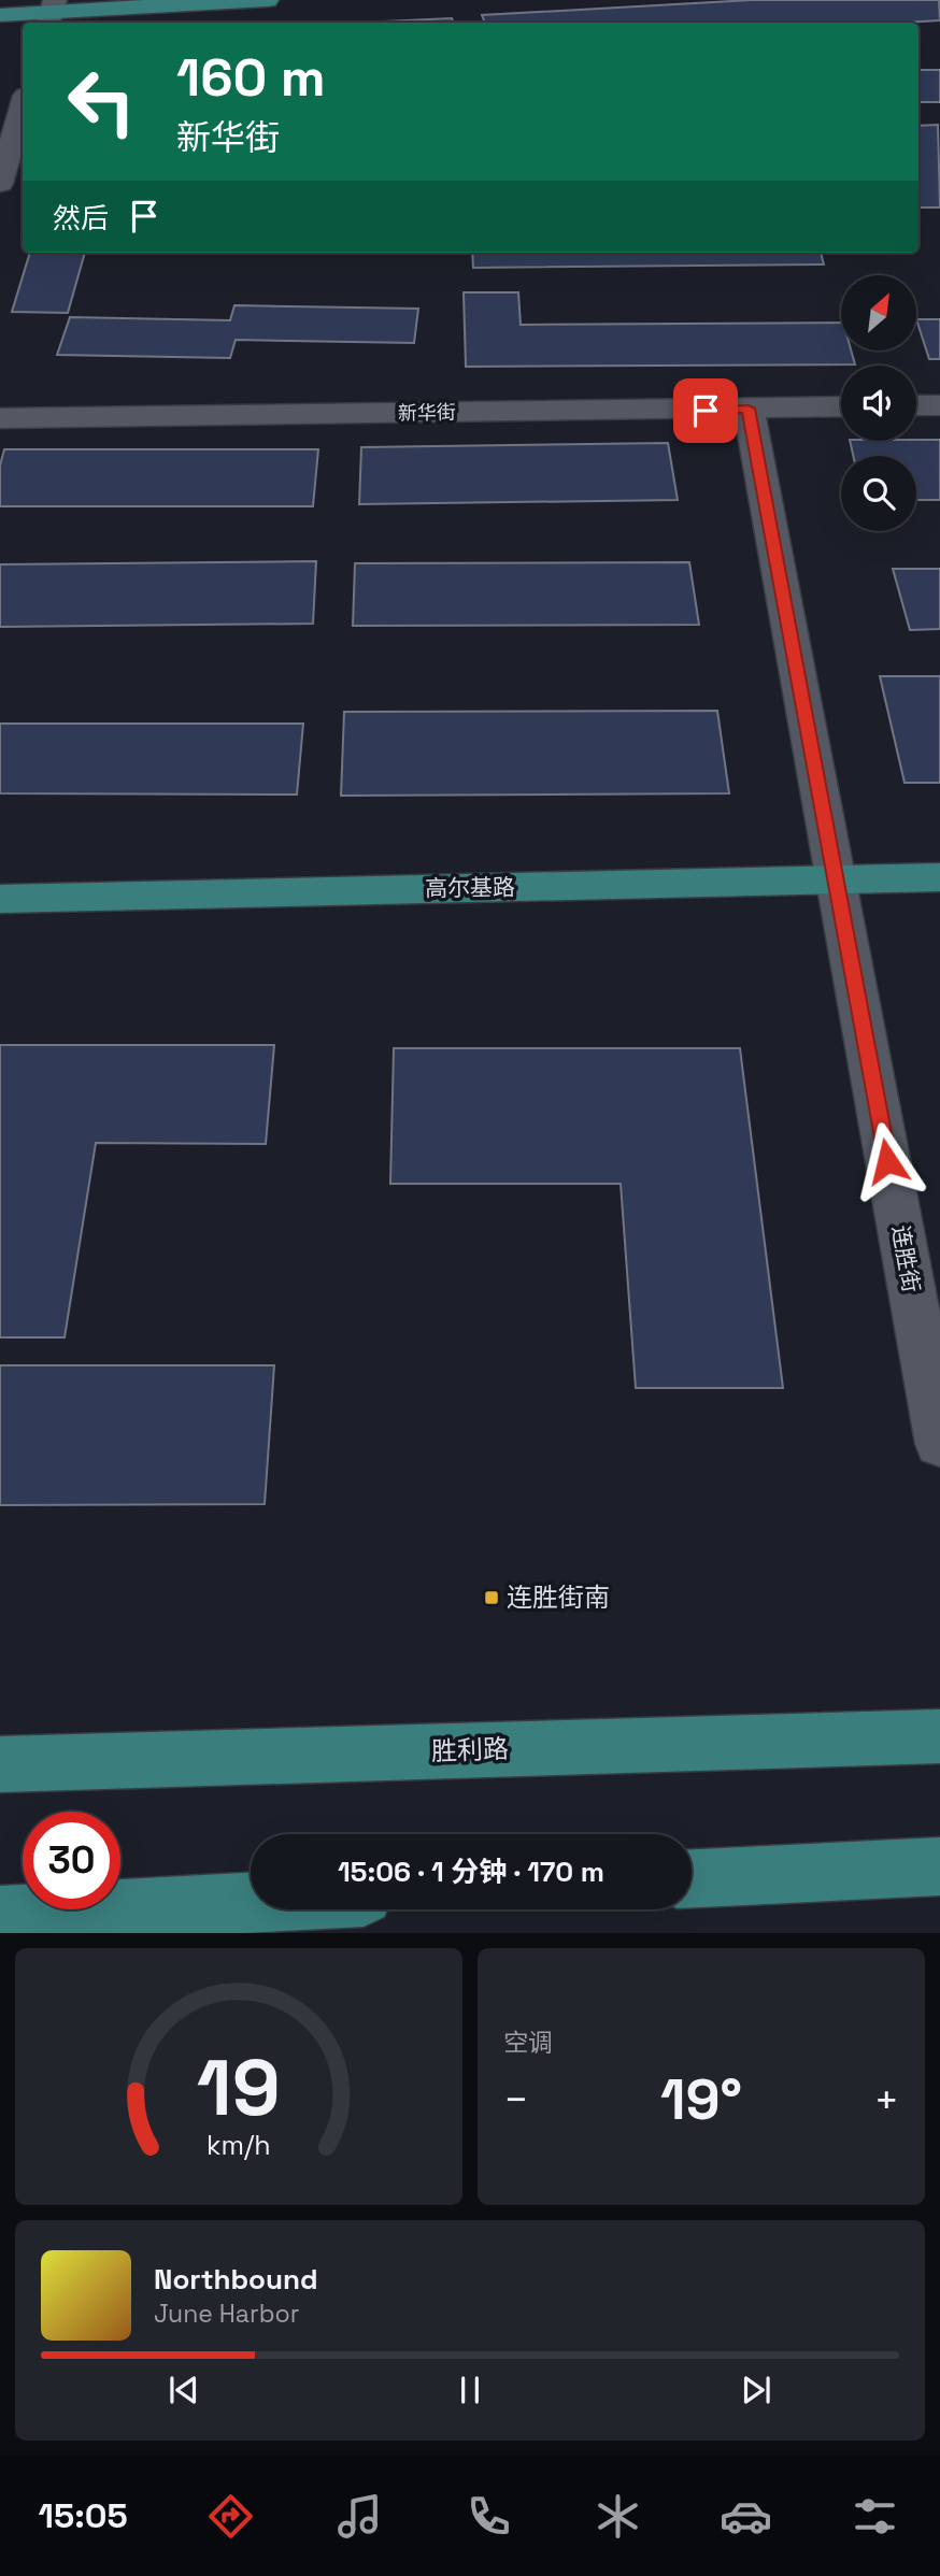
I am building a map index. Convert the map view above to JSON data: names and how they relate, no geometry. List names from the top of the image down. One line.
{"streets":{"main road":["高尔基路","胜利路"],"street":["新华街","连胜街"]},"crossings":[["新华街","连胜街"],["高尔基路","连胜街"]],"places":{"transit":["连胜街南"]},"north":"top right","page":{"turn":["160 m","新华街"],"then":"然后","limit":"30","trip":"15:06 · 1 分钟 · 170 m","tile":"空调","heat":["−","19°","+"],"song":["Northbound","June Harbor"],"tabs":"15:05","gauge":["19","km/h"]}}
